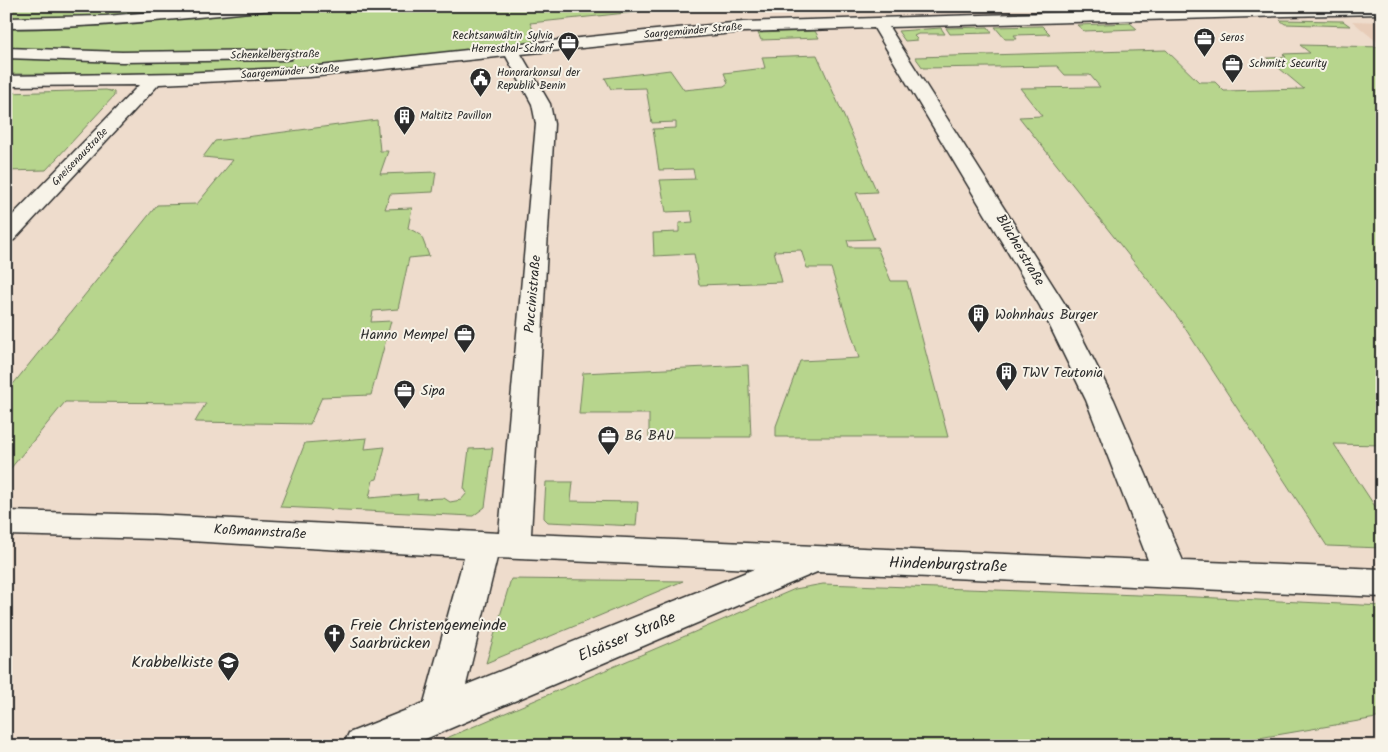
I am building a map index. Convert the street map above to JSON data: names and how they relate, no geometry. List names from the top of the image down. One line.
{"streets":{"street":["Saargemünder Straße","Schenkelbergstraße","Gneisenaustraße","Blücherstraße","Puccinistraße","Koßmannstraße","Hindenburgstraße","Elsässer Straße"]},"crossings":[["Saargemünder Straße","Gneisenaustraße"],["Saargemünder Straße","Blücherstraße"],["Saargemünder Straße","Puccinistraße"],["Blücherstraße","Hindenburgstraße"],["Puccinistraße","Koßmannstraße"],["Puccinistraße","Hindenburgstraße"],["Koßmannstraße","Hindenburgstraße"],["Hindenburgstraße","Elsässer Straße"]],"places":{"office":["Seros","Rechtsanwältin Sylvia Herresthal-Scharf","Schmitt Security","Hanno Mempel","Sipa","BG BAU"],"public building":["Honorarkonsul der Republik Benin"],"building":["Maltitz Pavillon","Wohnhaus Burger","TWV Teutonia"],"church":["Freie Christengemeinde Saarbrücken"],"school or university":["Krabbelkiste"]}}
